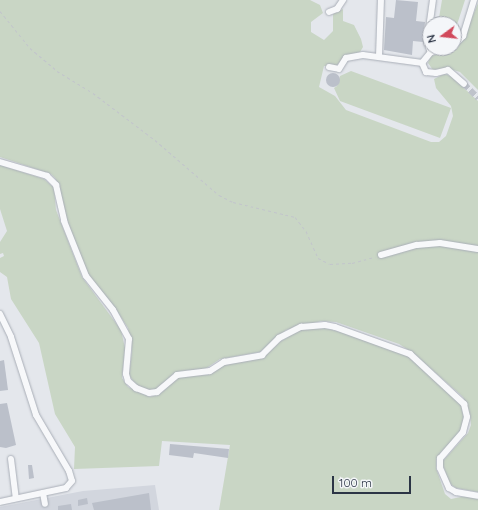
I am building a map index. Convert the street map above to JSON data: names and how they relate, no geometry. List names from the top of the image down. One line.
{"scale_bar":"100 m","north":"left"}
